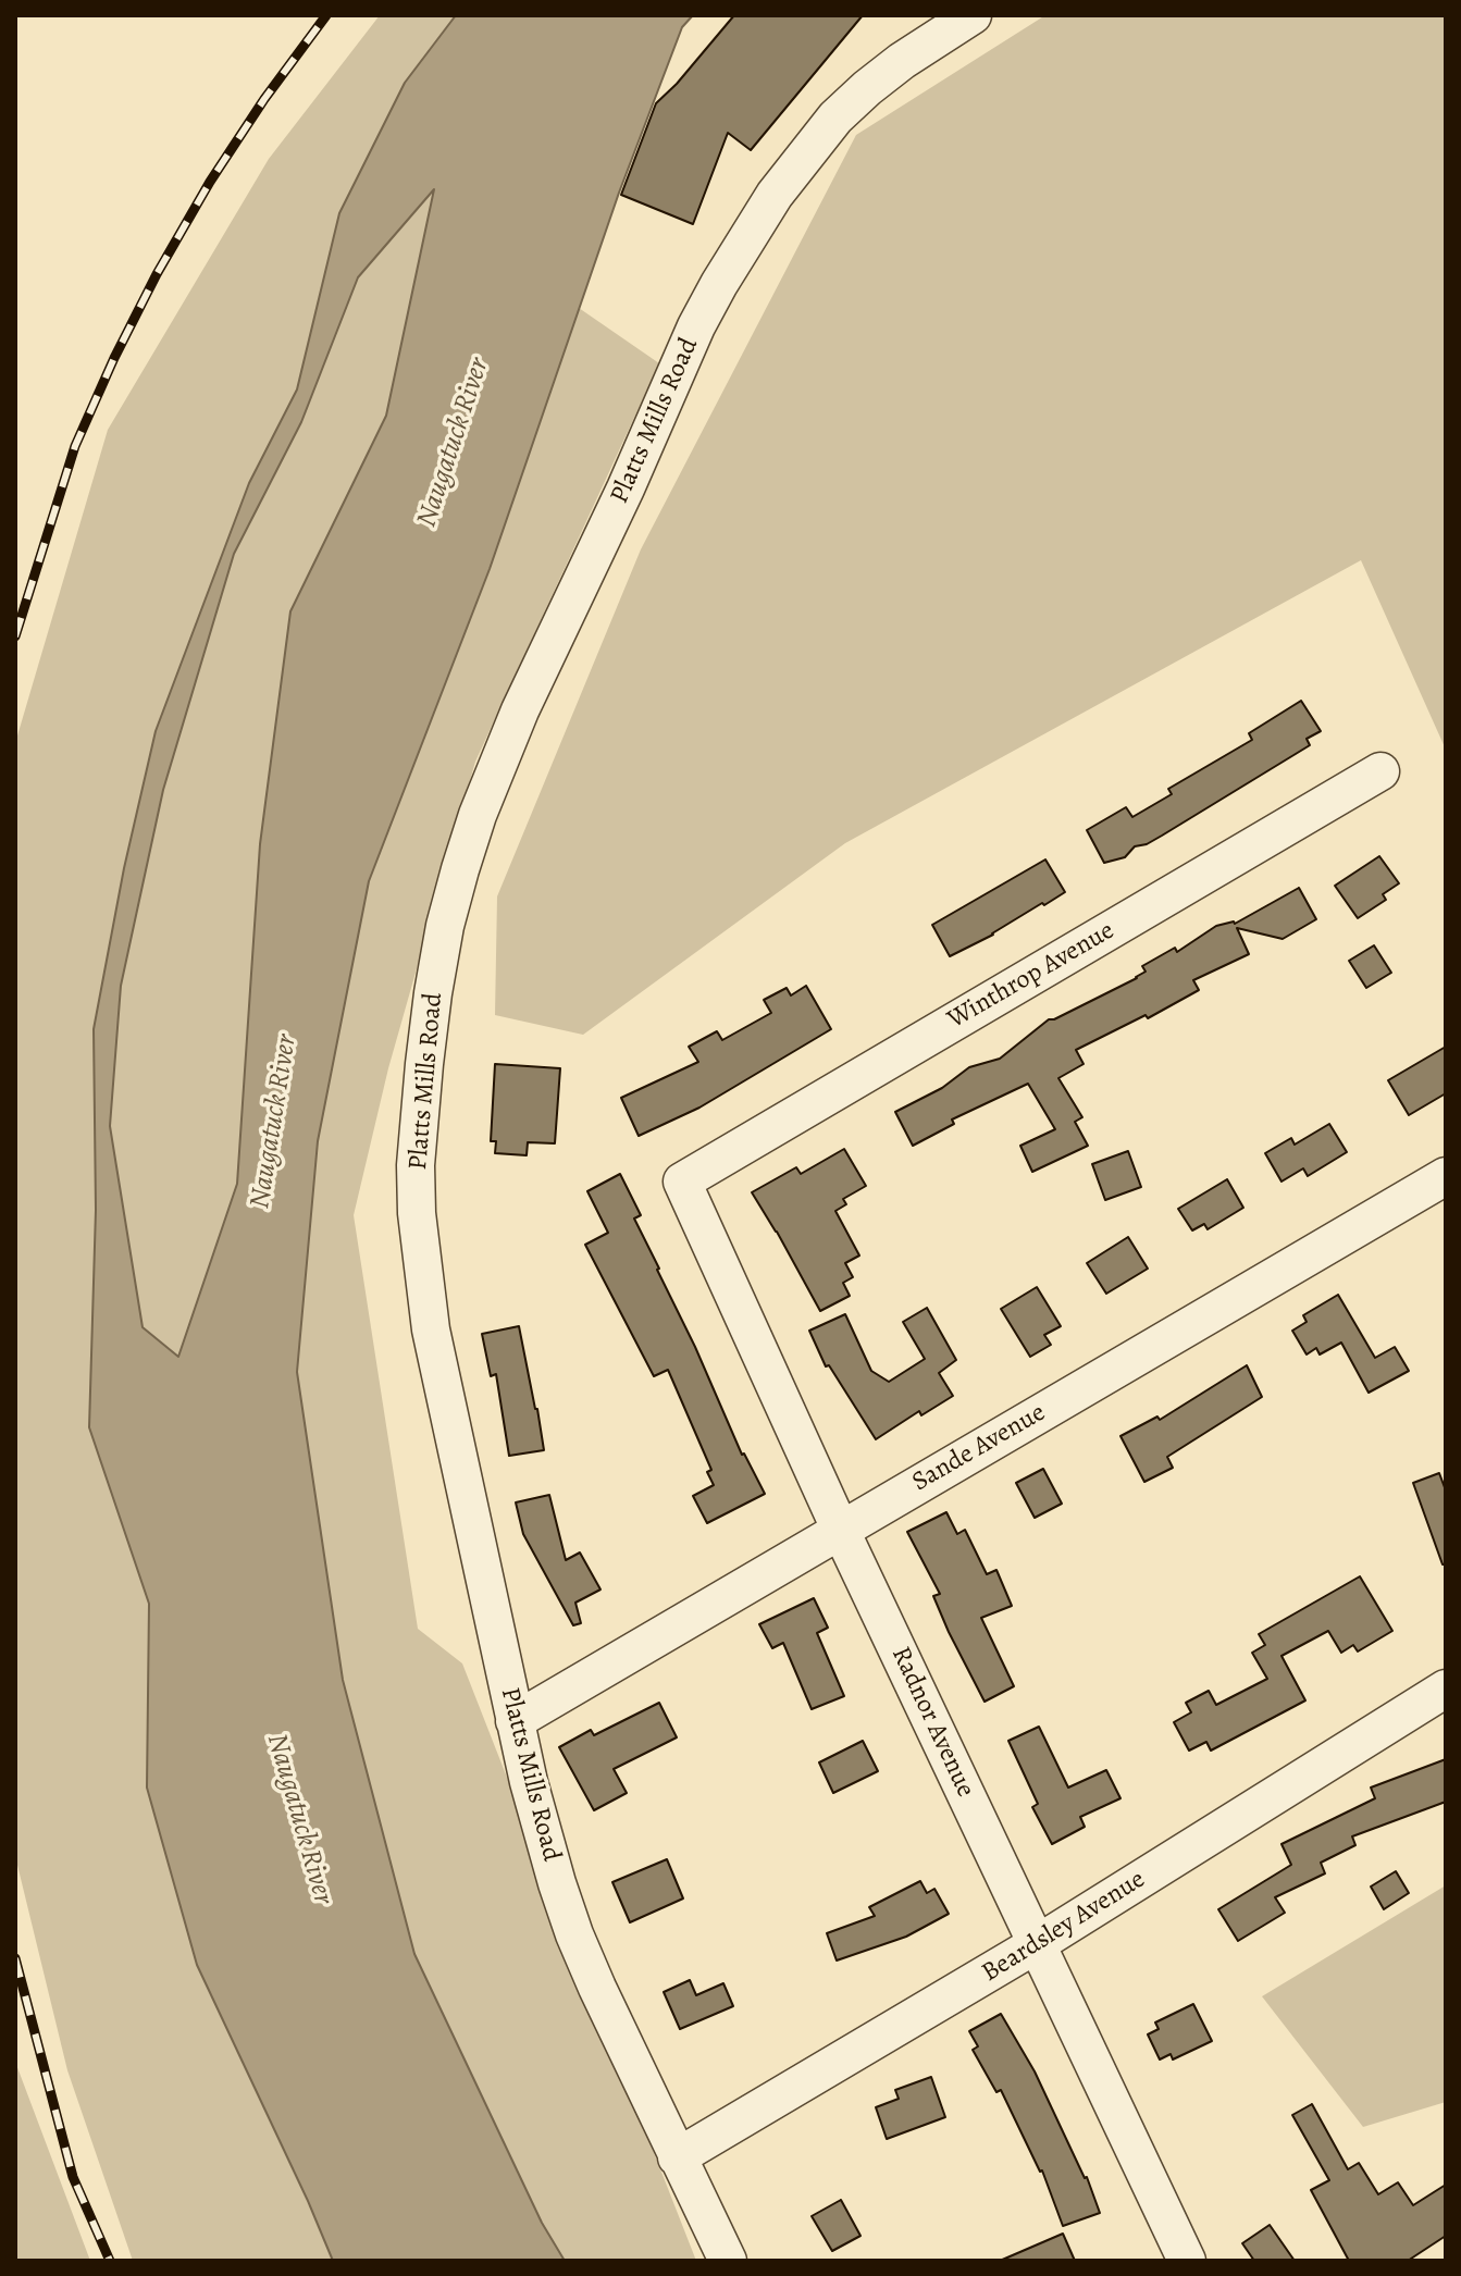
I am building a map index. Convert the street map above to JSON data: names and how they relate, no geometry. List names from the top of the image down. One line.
{"streets":{"street":["Platts Mills Road","Winthrop Avenue","Sande Avenue","Radnor Avenue","Beardsley Avenue"]},"crossings":[["Platts Mills Road","Sande Avenue"],["Platts Mills Road","Beardsley Avenue"],["Winthrop Avenue","Radnor Avenue"],["Sande Avenue","Radnor Avenue"],["Radnor Avenue","Beardsley Avenue"]],"water":["Naugatuck River"]}
